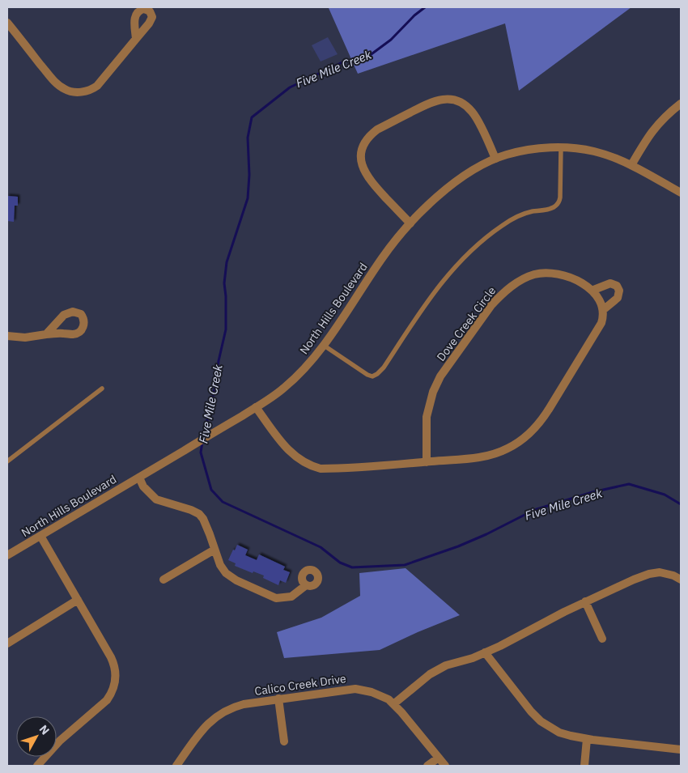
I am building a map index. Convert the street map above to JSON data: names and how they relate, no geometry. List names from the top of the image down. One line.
{"streets":{"street":["North Hills Boulevard","Dove Creek Circle","Calico Creek Drive"]},"water":["Five Mile Creek"],"north":"top right"}
